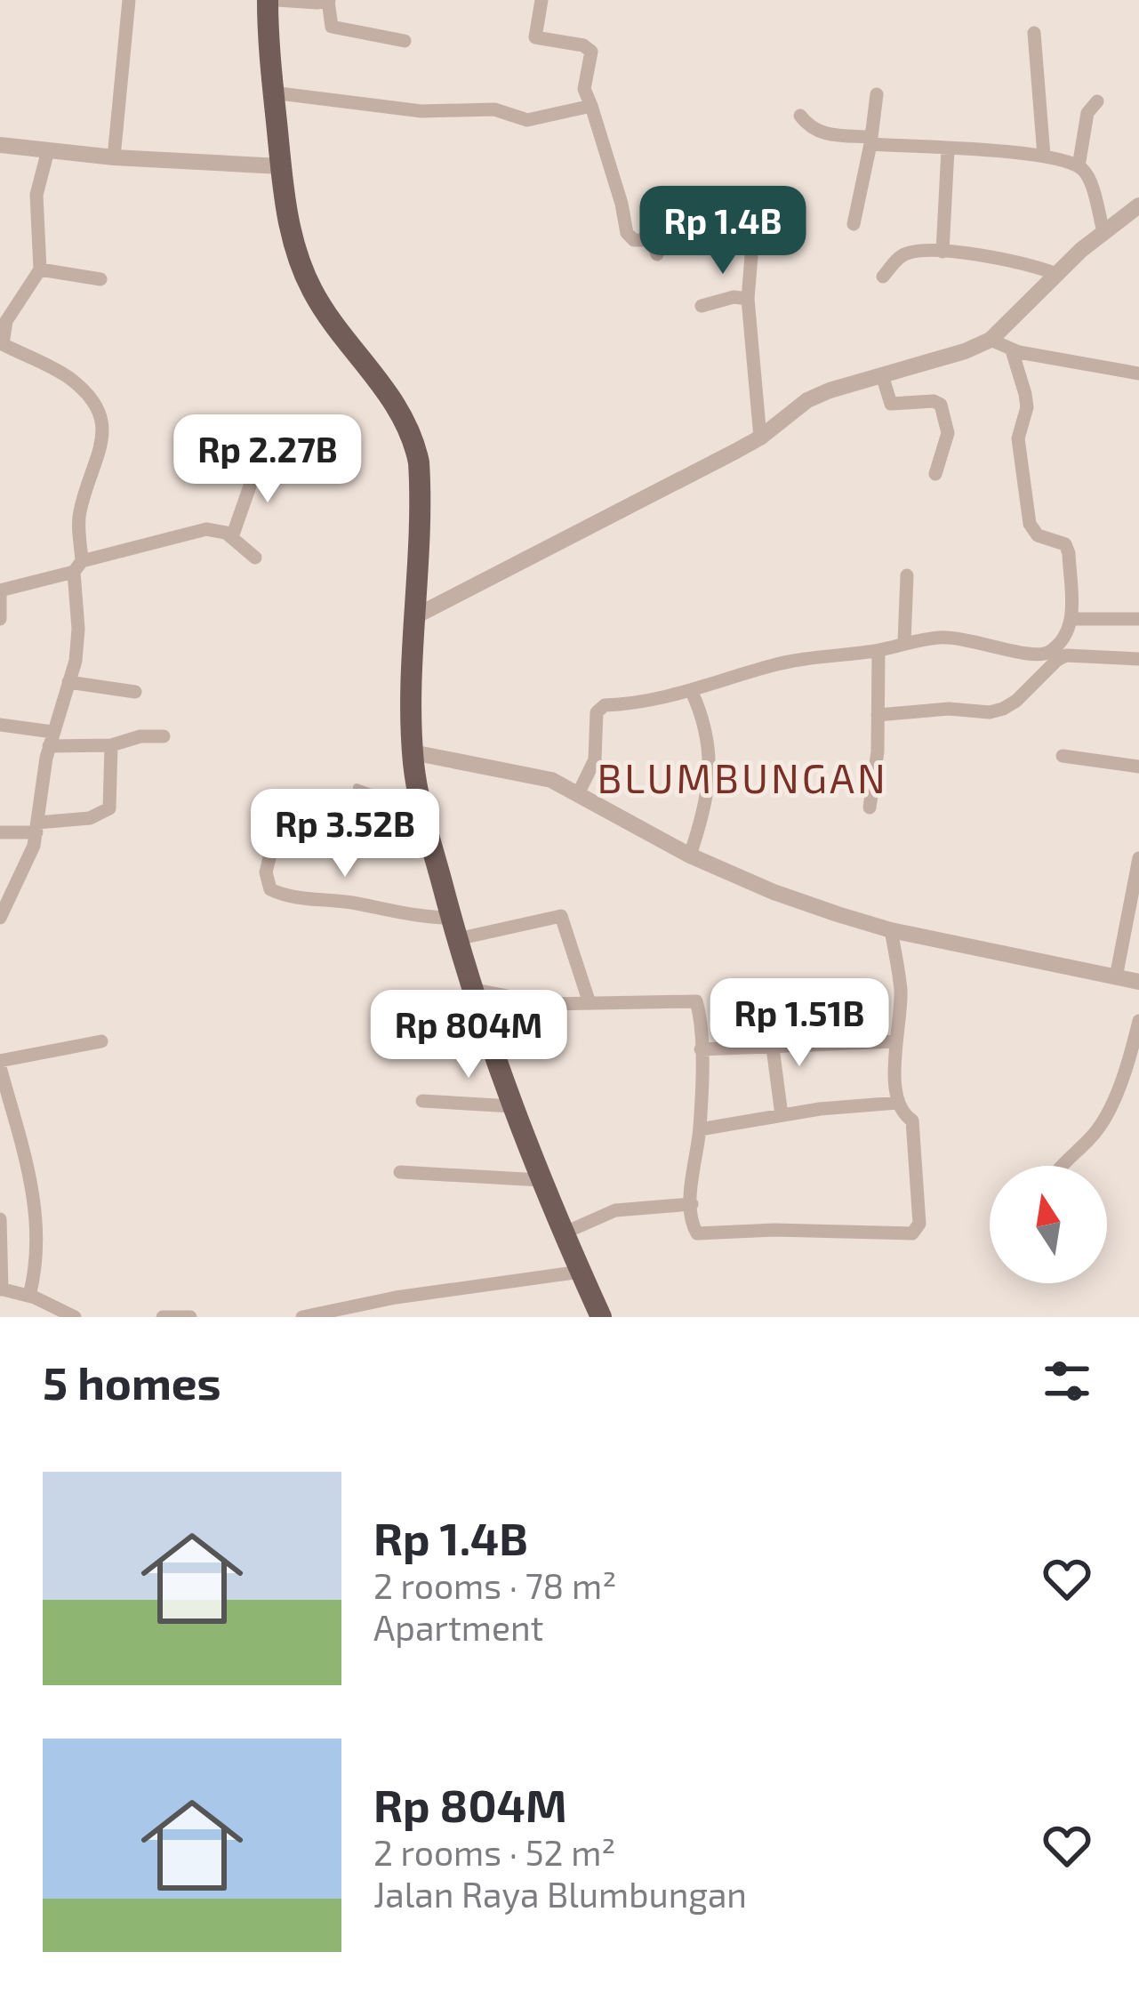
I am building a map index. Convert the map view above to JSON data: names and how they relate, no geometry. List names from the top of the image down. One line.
{"districts":["BLUMBUNGAN"],"north":"top","page":{"price":["Rp 1.4B","Rp 2.27B","Rp 3.52B","Rp 1.51B","Rp 804M"],"heading":"5 homes","list":[{"name":"Rp 1.4B","note":"2 rooms · 78 m² · Apartment"},{"name":"Rp 804M","note":"2 rooms · 52 m² · Jalan Raya Blumbungan"}]}}
